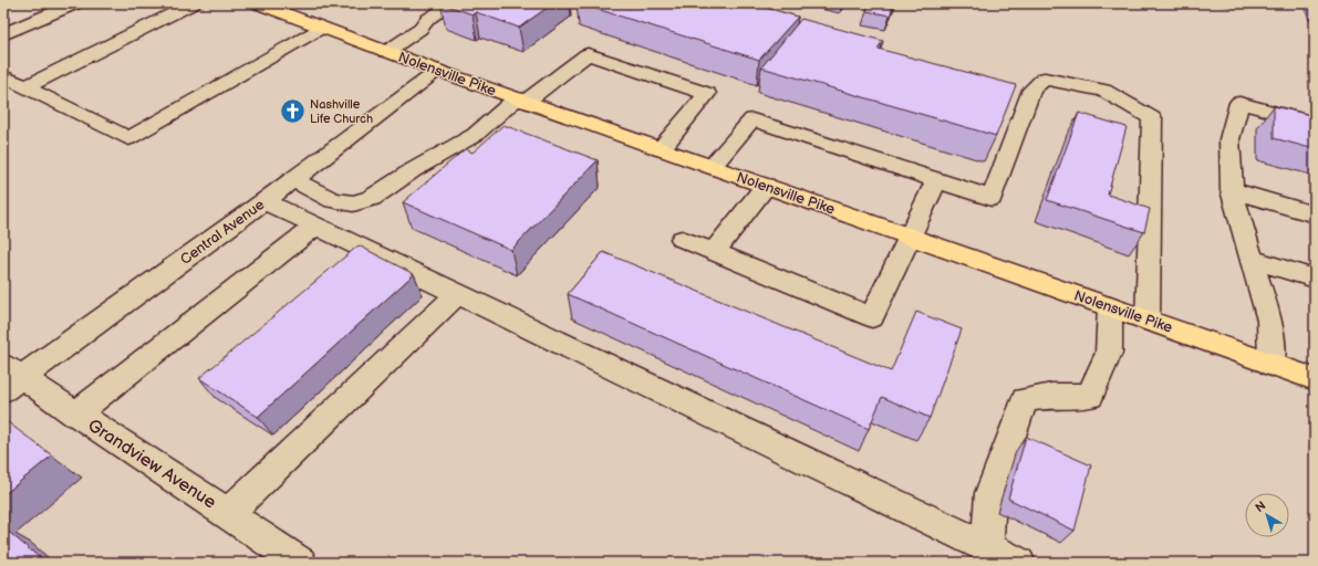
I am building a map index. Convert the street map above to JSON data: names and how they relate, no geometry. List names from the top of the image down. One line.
{"streets":{"main road":["Nolensville Pike"],"street":["Central Avenue","Grandview Avenue"]},"crossings":[["Nolensville Pike","Central Avenue"],["Central Avenue","Grandview Avenue"]],"places":{"church":["Nashville Life Church"]},"north":"top left"}
